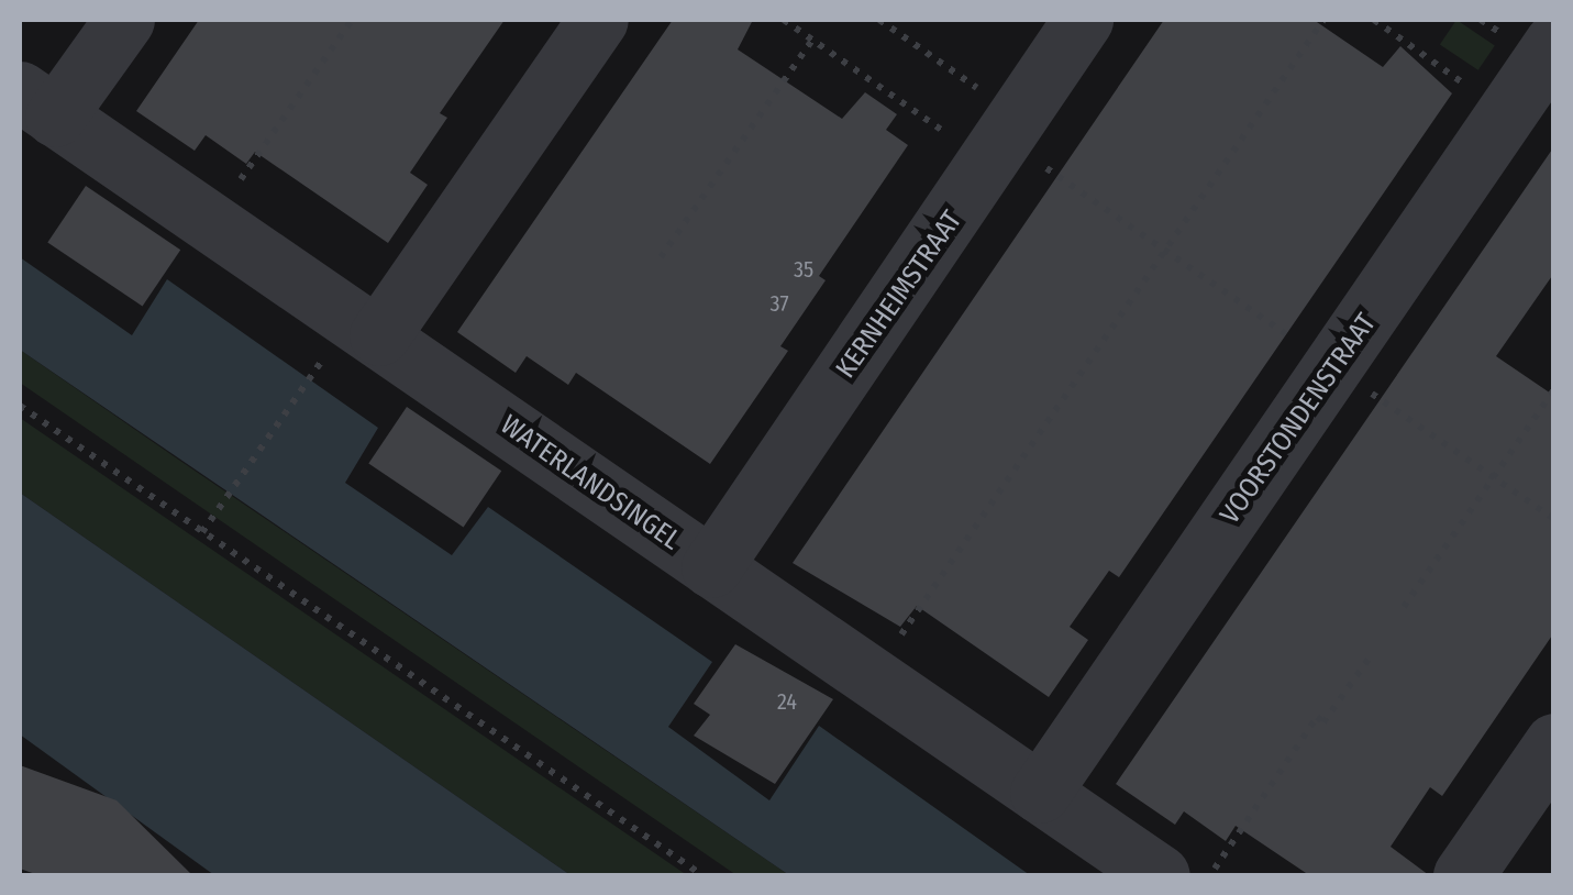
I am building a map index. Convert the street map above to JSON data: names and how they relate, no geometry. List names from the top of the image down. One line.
{"streets":{"street":["KERNHEIMSTRAAT","VOORSTONDENSTRAAT","WATERLANDSINGEL"]},"crossings":[["KERNHEIMSTRAAT","WATERLANDSINGEL"],["VOORSTONDENSTRAAT","WATERLANDSINGEL"]],"house_numbers":["35","37","24"]}
